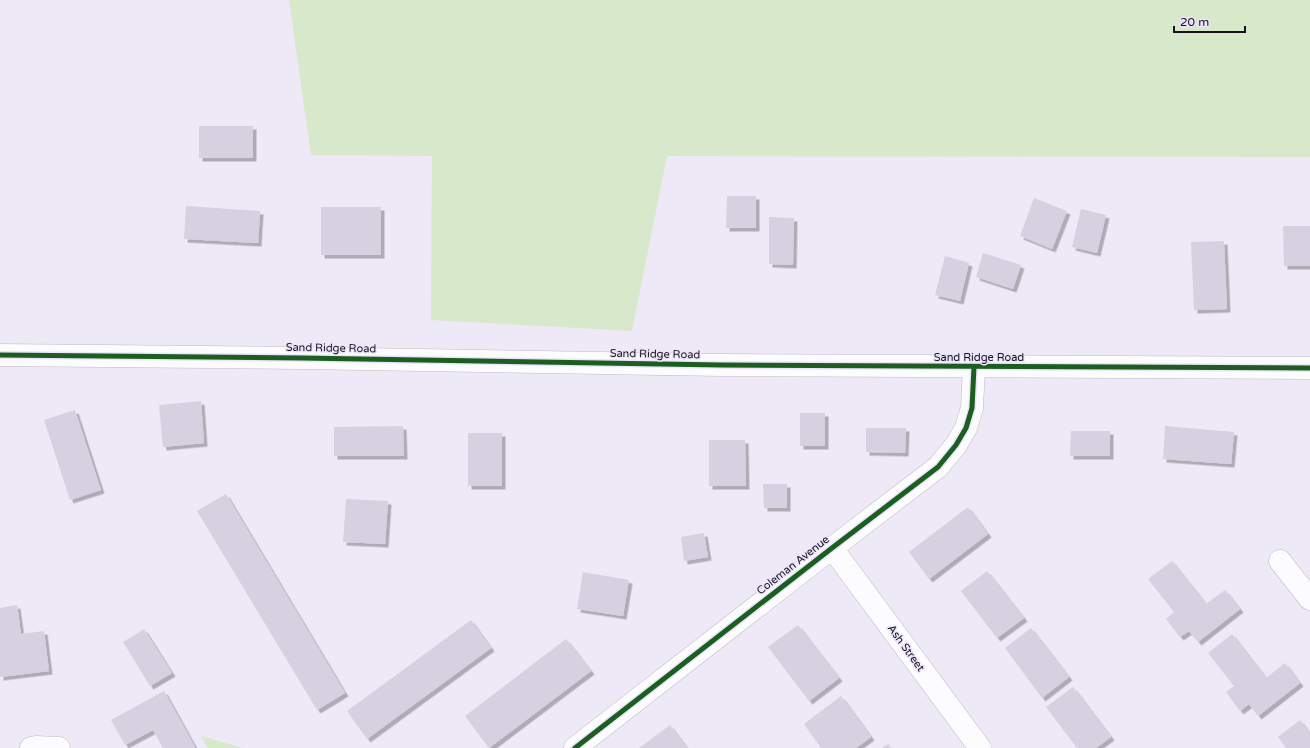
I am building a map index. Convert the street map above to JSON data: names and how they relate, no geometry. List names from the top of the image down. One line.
{"streets":{"street":["Sand Ridge Road","Coleman Avenue","Ash Street"]},"crossings":[["Sand Ridge Road","Coleman Avenue"],["Coleman Avenue","Ash Street"]],"scale_bar":"20 m"}
